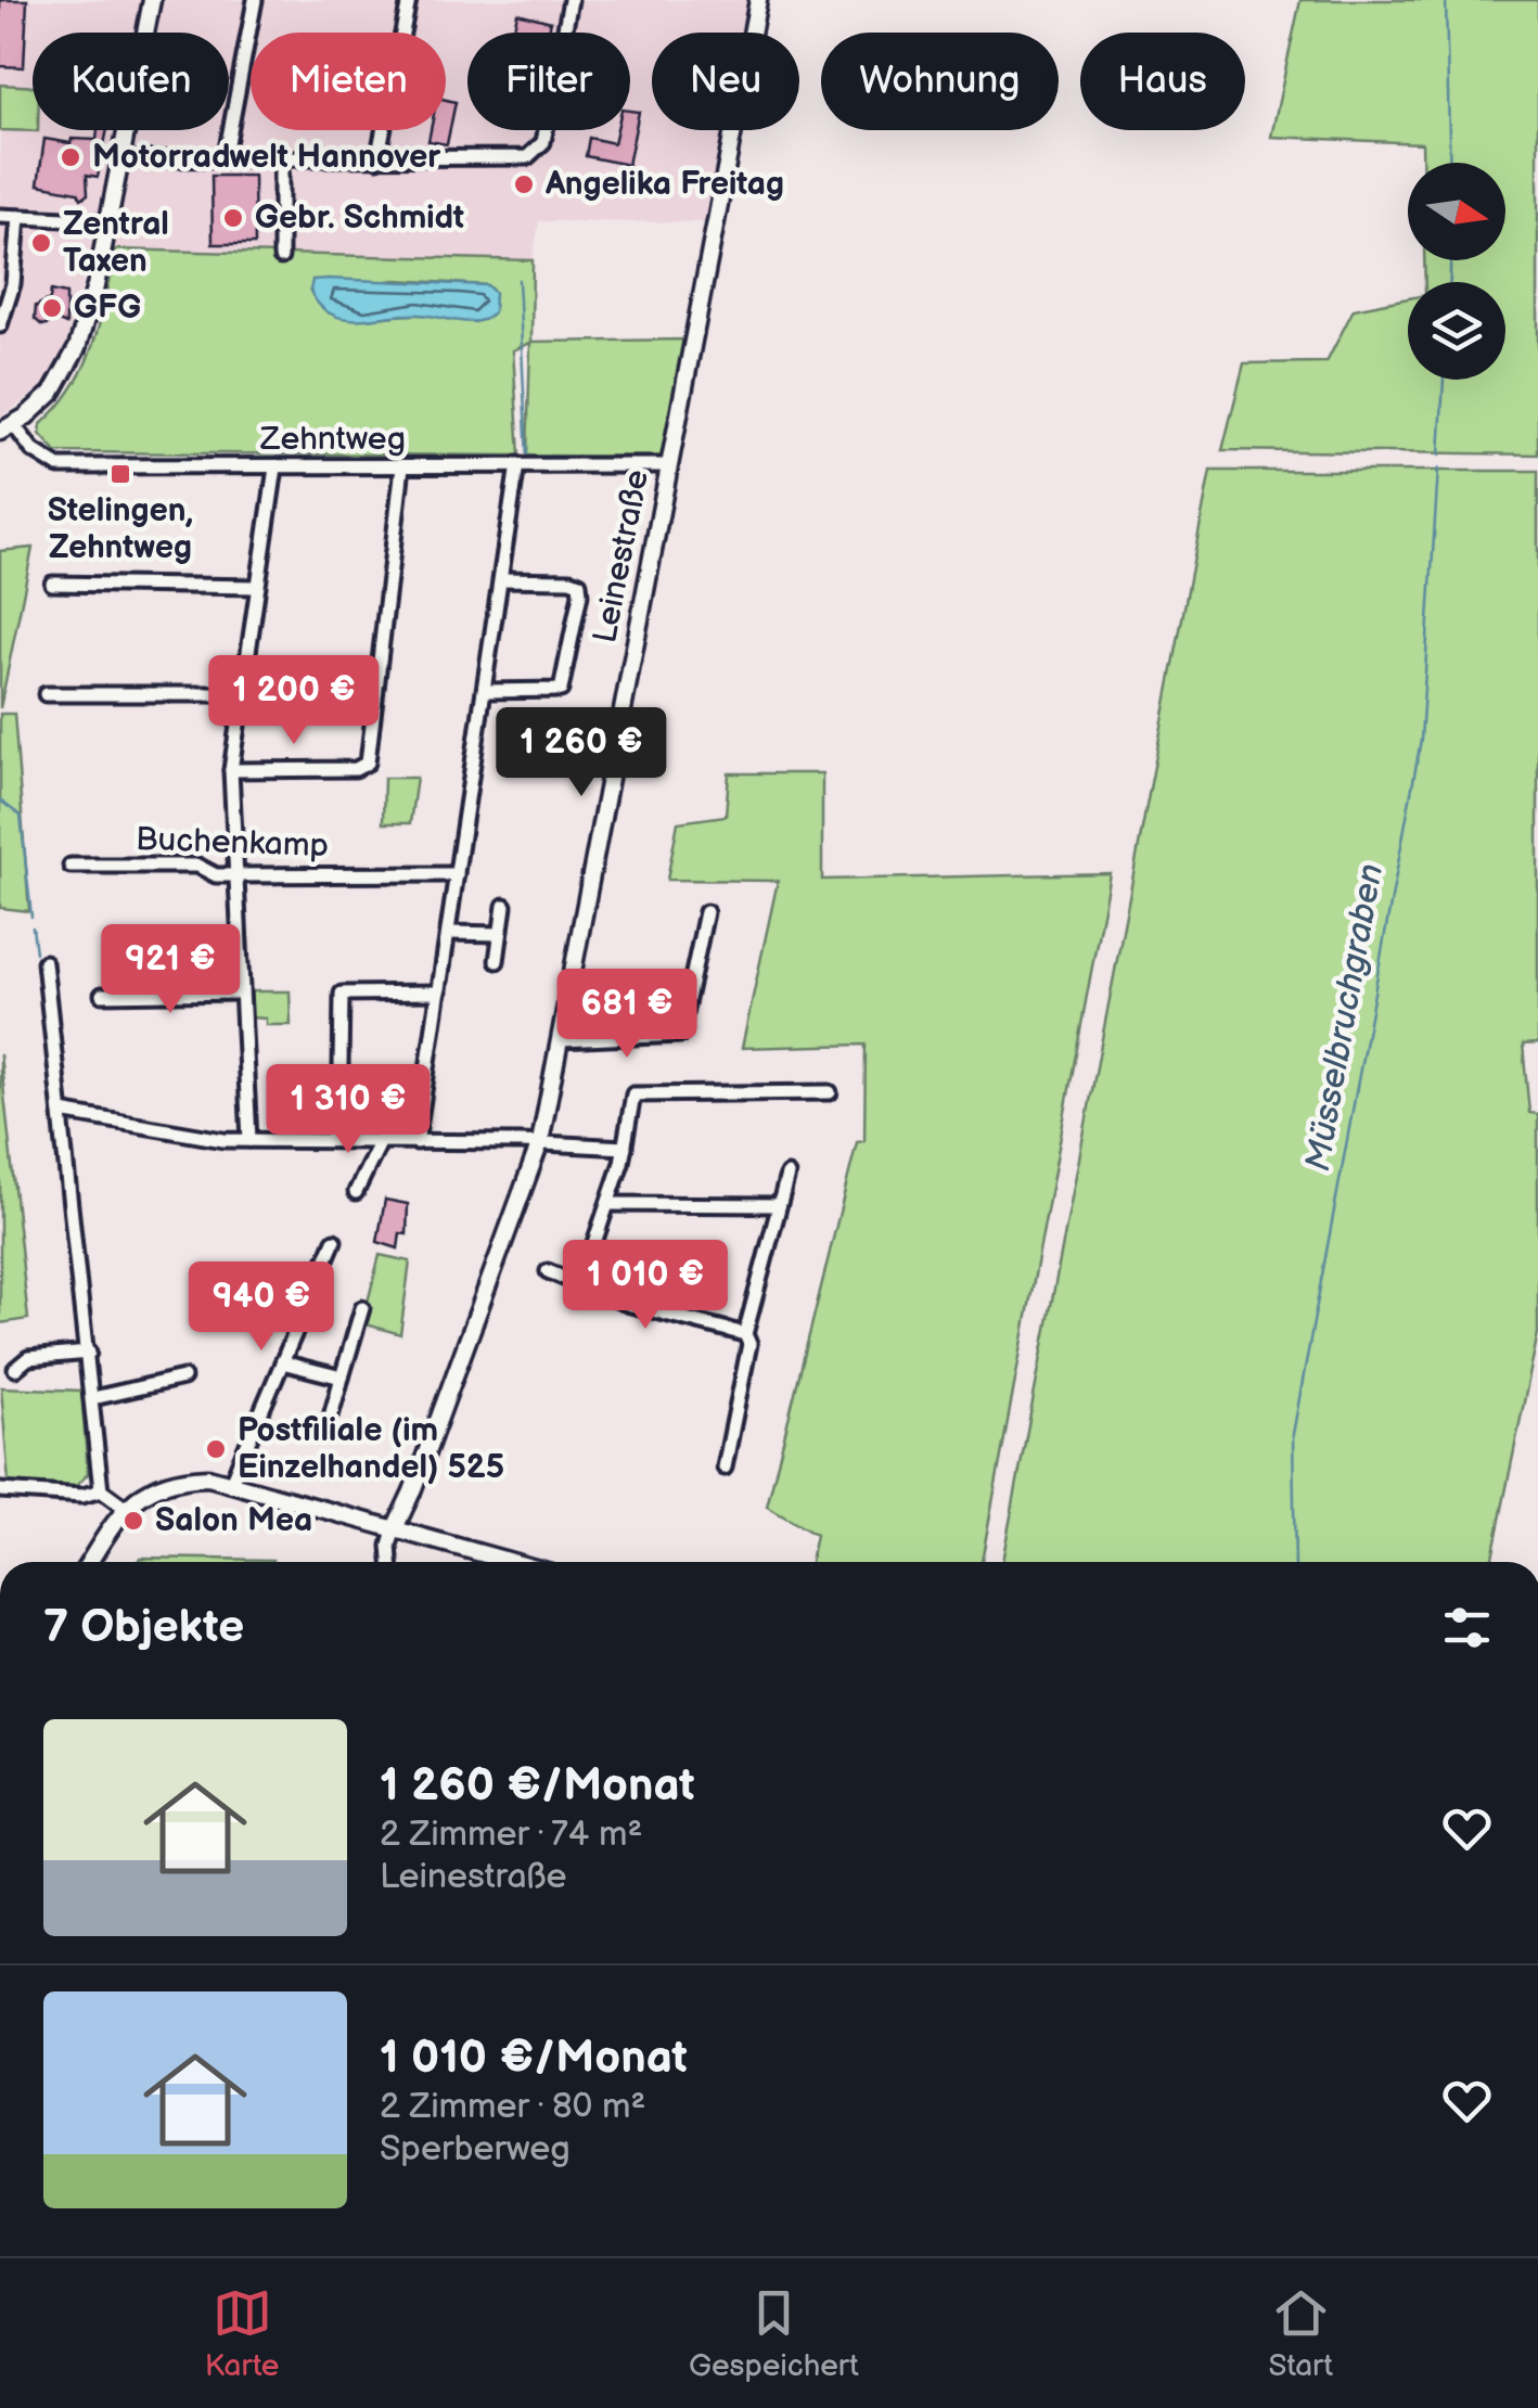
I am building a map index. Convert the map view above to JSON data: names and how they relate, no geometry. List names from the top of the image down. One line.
{"streets":{"street":["Zehntweg","Leinestraße","Buchenkamp"]},"crossings":[["Zehntweg","Leinestraße"]],"water":["Müsselbruchgraben"],"places":{"other":["Motorradwelt Hannover","Angelika Freitag","Gebr. Schmidt","Zentral Taxen","GFG","Postfiliale (im Einzelhandel) 525","Salon Mea"],"transit":["Stelingen, Zehntweg"]},"north":"right","page":{"chip":["Kaufen","Mieten","Filter","Neu","Wohnung","Haus"],"price":["1 200 €","1 260 €","921 €","681 €","1 310 €","1 010 €","940 €"],"heading":"7 Objekte","list":[{"name":"1 260 €/Monat","note":"2 Zimmer · 74 m² · Leinestraße"},{"name":"1 010 €/Monat","note":"2 Zimmer · 80 m² · Sperberweg"}],"tabs":["Karte","Gespeichert","Start"]}}
